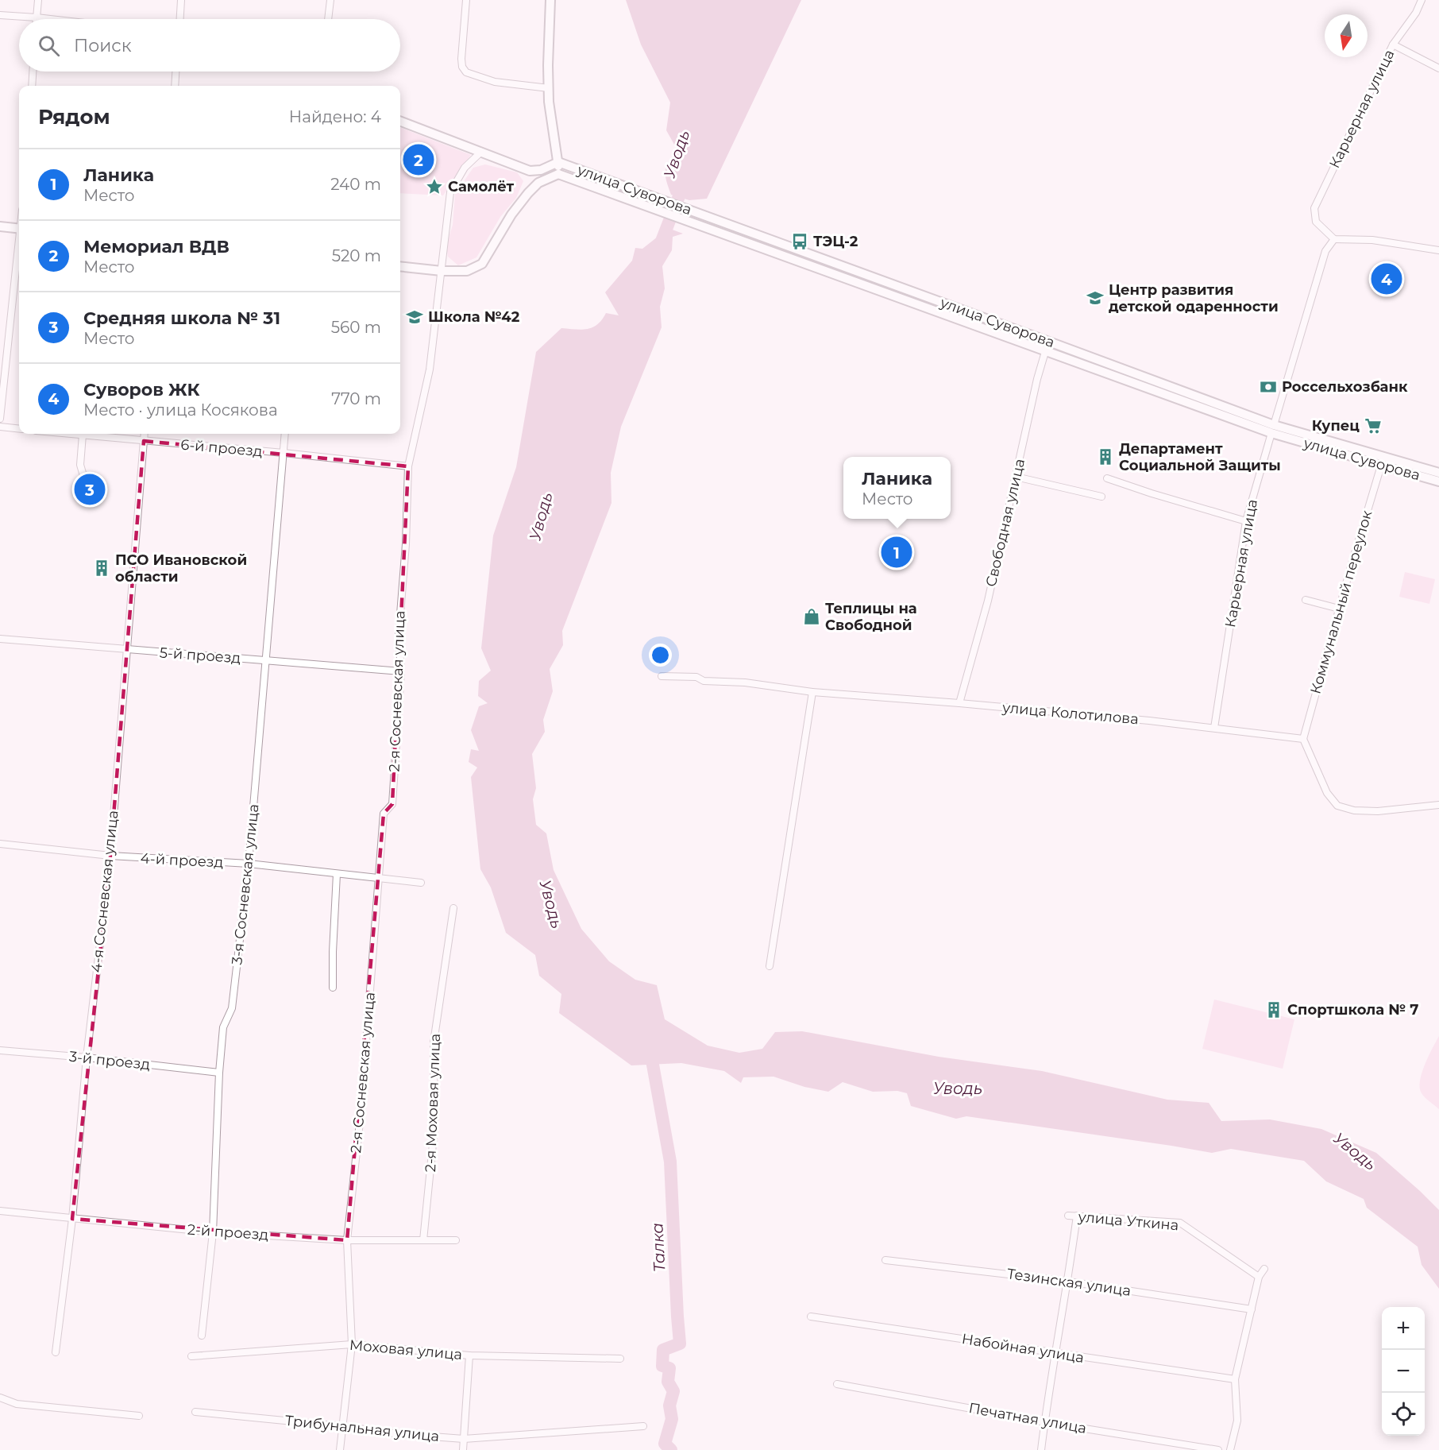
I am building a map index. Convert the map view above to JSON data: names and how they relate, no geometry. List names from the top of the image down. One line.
{"streets":{"main road":["улица Суворова","Свободная улица"],"street":["Карьерная улица","6-й проезд","Коммунальный переулок","5-й проезд","2-я Сосневская улица","улица Колотилова","4-й проезд","3-я Сосневская улица","4-я Сосневская улица","3-й проезд","2-я Моховая улица","улица Уткина","2-й проезд","Тезинская улица","Набойная улица","Моховая улица","Печатная улица","Трибунальная улица"]},"crossings":[["Карьерная улица","улица Суворова"],["Карьерная улица","улица Колотилова"],["улица Суворова","Свободная улица"],["улица Суворова","Коммунальный переулок"],["6-й проезд","2-я Сосневская улица"],["6-й проезд","3-я Сосневская улица"],["6-й проезд","4-я Сосневская улица"],["Свободная улица","улица Колотилова"],["Коммунальный переулок","улица Колотилова"],["5-й проезд","2-я Сосневская улица"],["5-й проезд","3-я Сосневская улица"],["5-й проезд","4-я Сосневская улица"],["2-я Сосневская улица","4-й проезд"],["2-я Сосневская улица","2-й проезд"],["2-я Сосневская улица","Моховая улица"],["2-я Сосневская улица","Трибунальная улица"],["4-й проезд","3-я Сосневская улица"],["4-й проезд","4-я Сосневская улица"],["3-я Сосневская улица","3-й проезд"],["3-я Сосневская улица","2-й проезд"],["4-я Сосневская улица","3-й проезд"],["4-я Сосневская улица","2-й проезд"],["2-я Моховая улица","2-й проезд"]],"water":["Уводь","Талка"],"places":{"place":["Самолёт"],"bus stop":["ТЭЦ-2"],"school or university":["Центр развития детской одаренности","Школа №42"],"bank":["Россельхозбанк"],"supermarket":["Купец"],"building":["Департамент Социальной Защиты","ПСО Ивановской области","Спортшкола № 7"],"shop":["Теплицы на Свободной"]},"north":"bottom","page":{"search":"Поиск","heading":["Рядом","Найдено: 4"],"pins":["2","4","3","1"],"list":[{"mark":"1","name":"Ланика","note":"Место","value":"240 m"},{"mark":"2","name":"Мемориал ВДВ","note":"Место","value":"520 m"},{"mark":"3","name":"Средняя школа № 31","note":"Место","value":"560 m"},{"mark":"4","name":"Суворов ЖК","note":"Место · улица Косякова","value":"770 m"}],"popup":["Ланика","Место"],"map_buttons":["+","−"]}}
